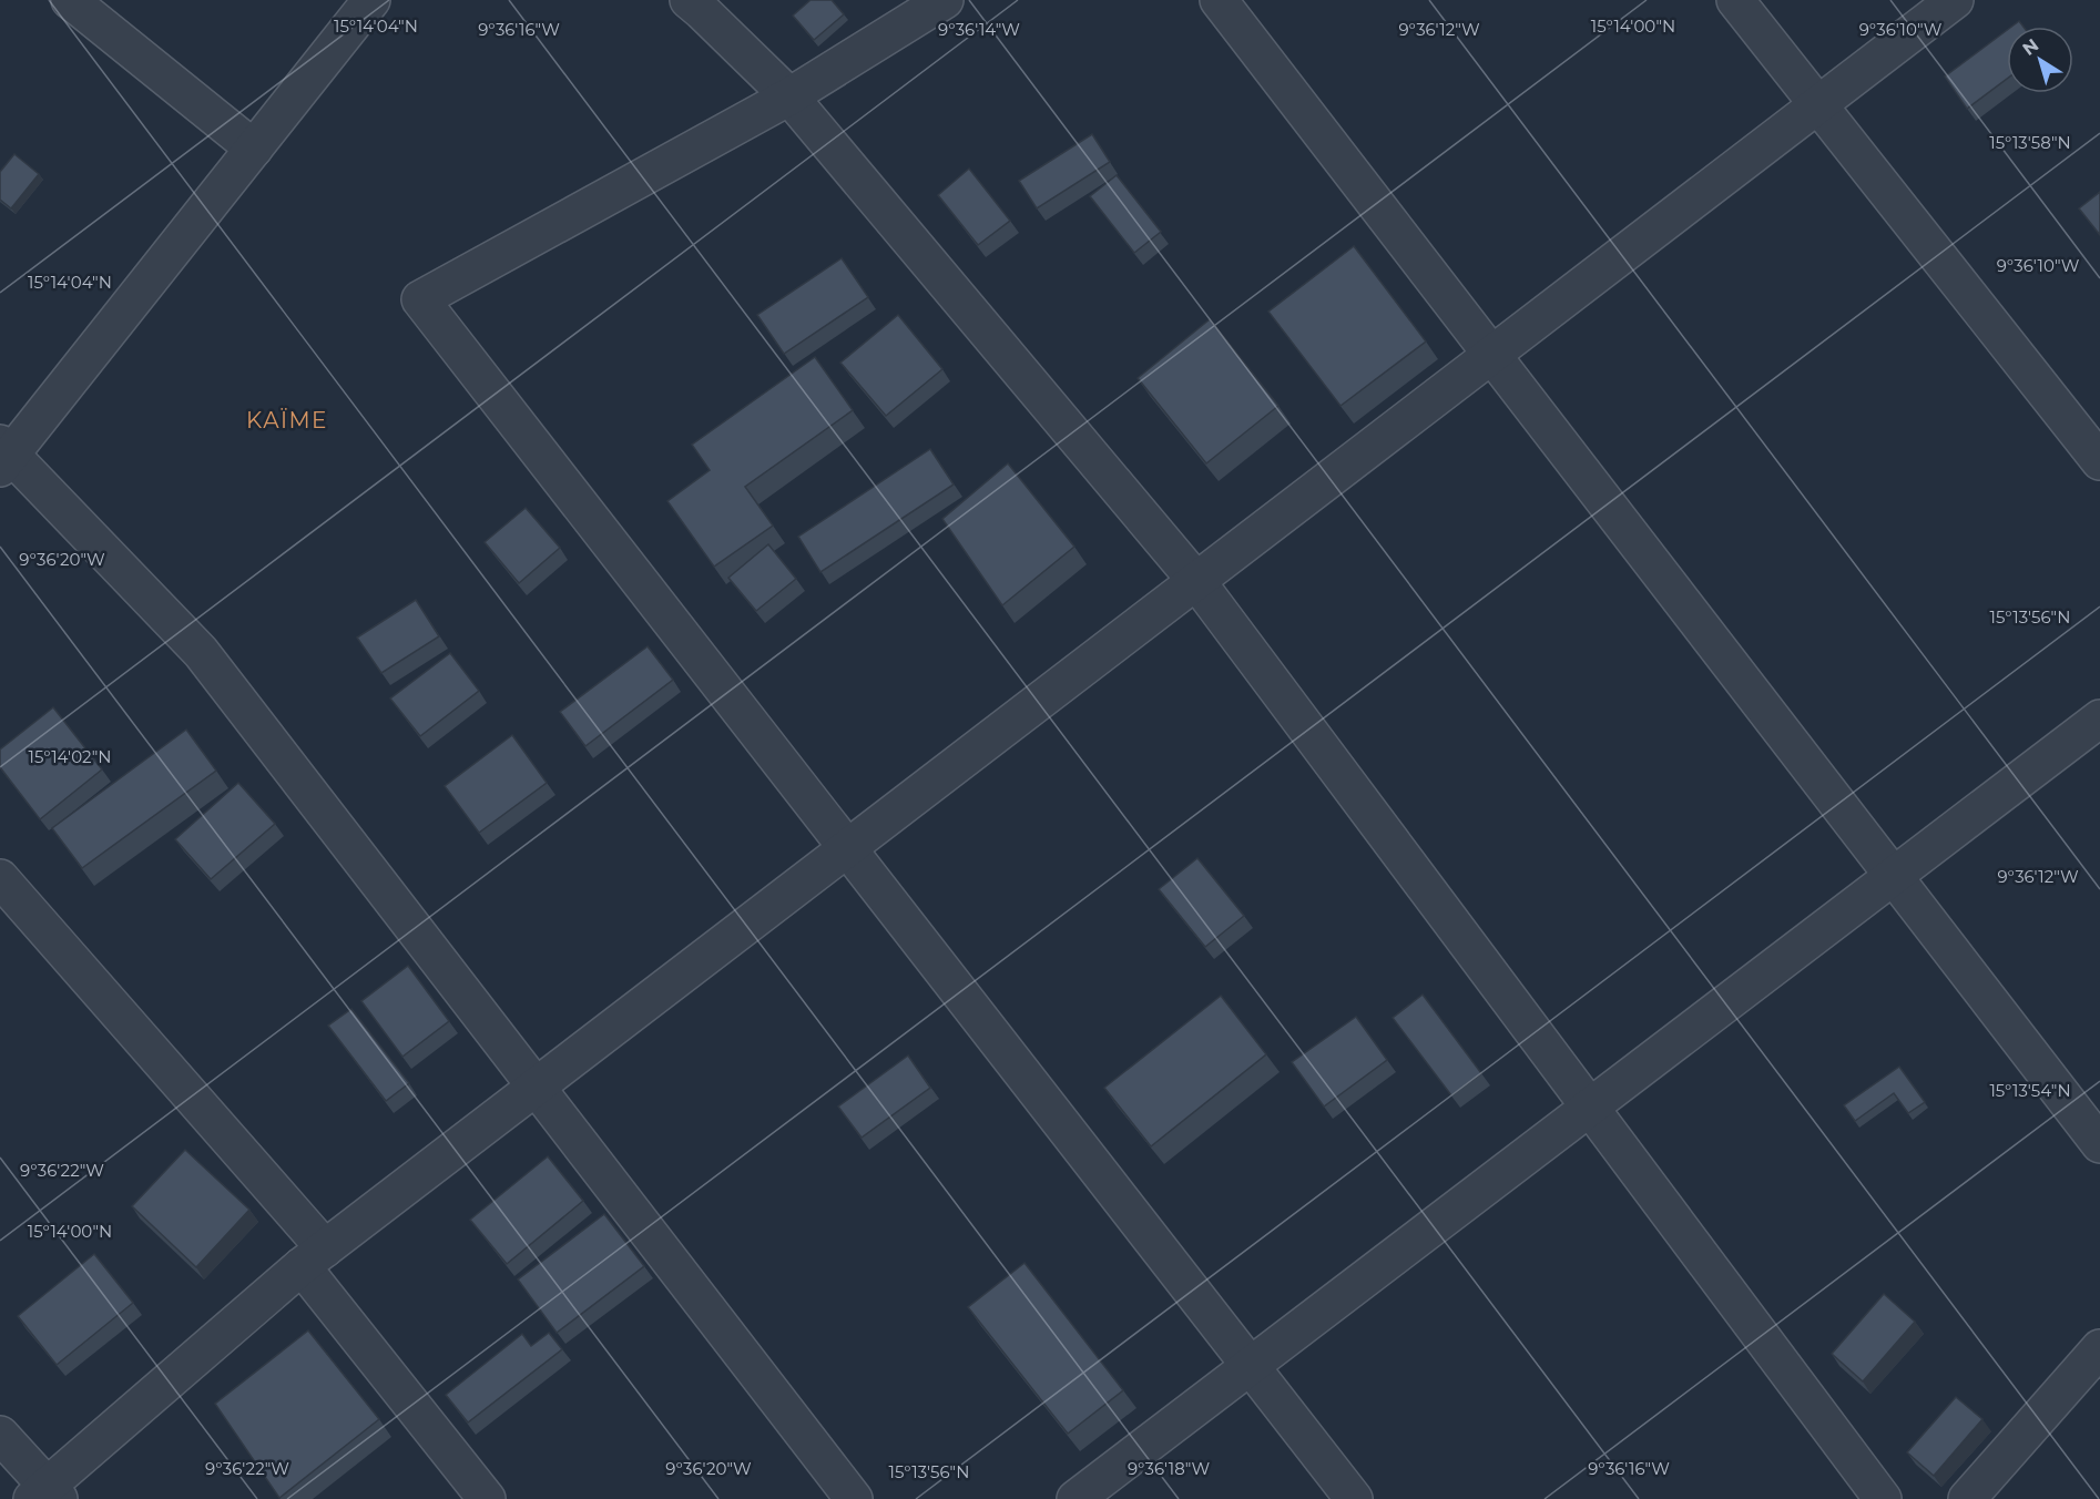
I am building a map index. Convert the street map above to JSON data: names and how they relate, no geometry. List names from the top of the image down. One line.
{"districts":["KAÏME"],"north":"top left","coordinates":["15°14'04\"N","15°14'00\"N","9°36'16\"W","9°36'14\"W","9°36'12\"W","9°36'10\"W","15°13'58\"N","9°36'20\"W","15°13'56\"N","15°14'02\"N","15°13'54\"N","9°36'22\"W","9°36'18\"W"]}
